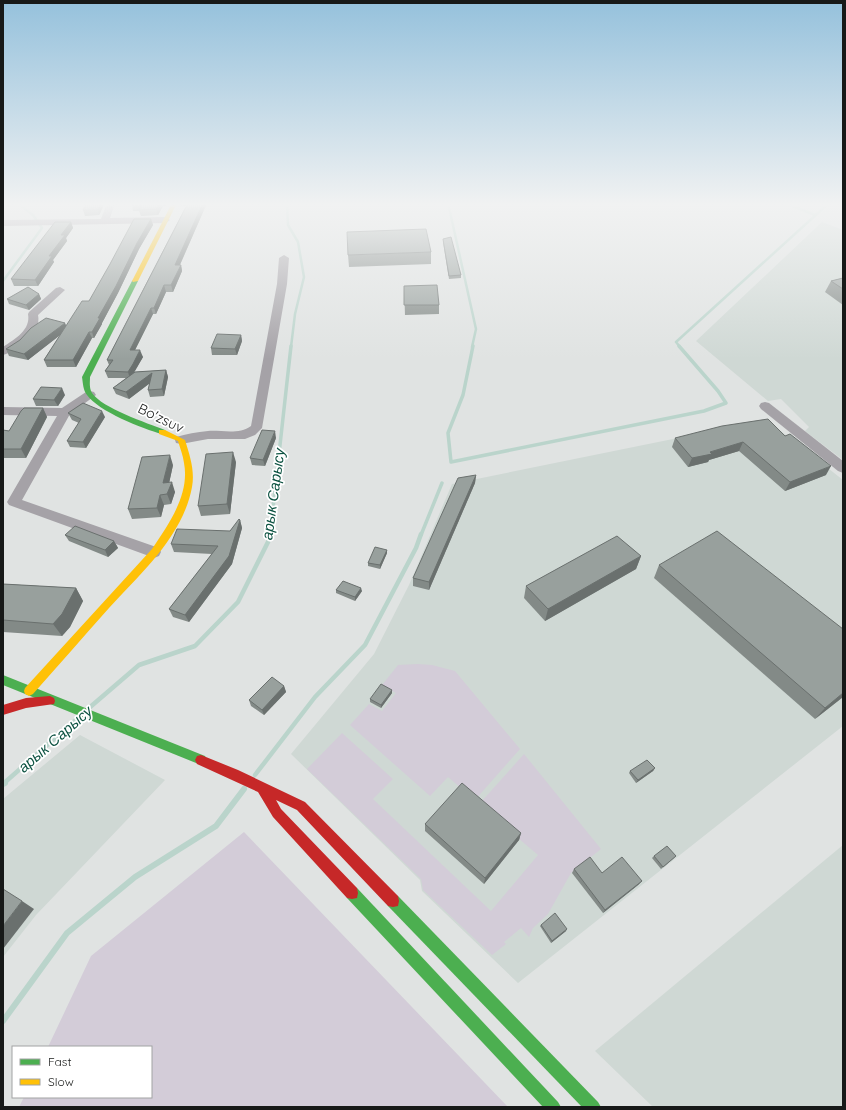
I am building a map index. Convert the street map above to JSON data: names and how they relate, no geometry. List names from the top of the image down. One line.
{"streets":{"street":["Bo'zsuv"]},"water":["арык Сарысу"],"legend":["Fast","Slow"]}
